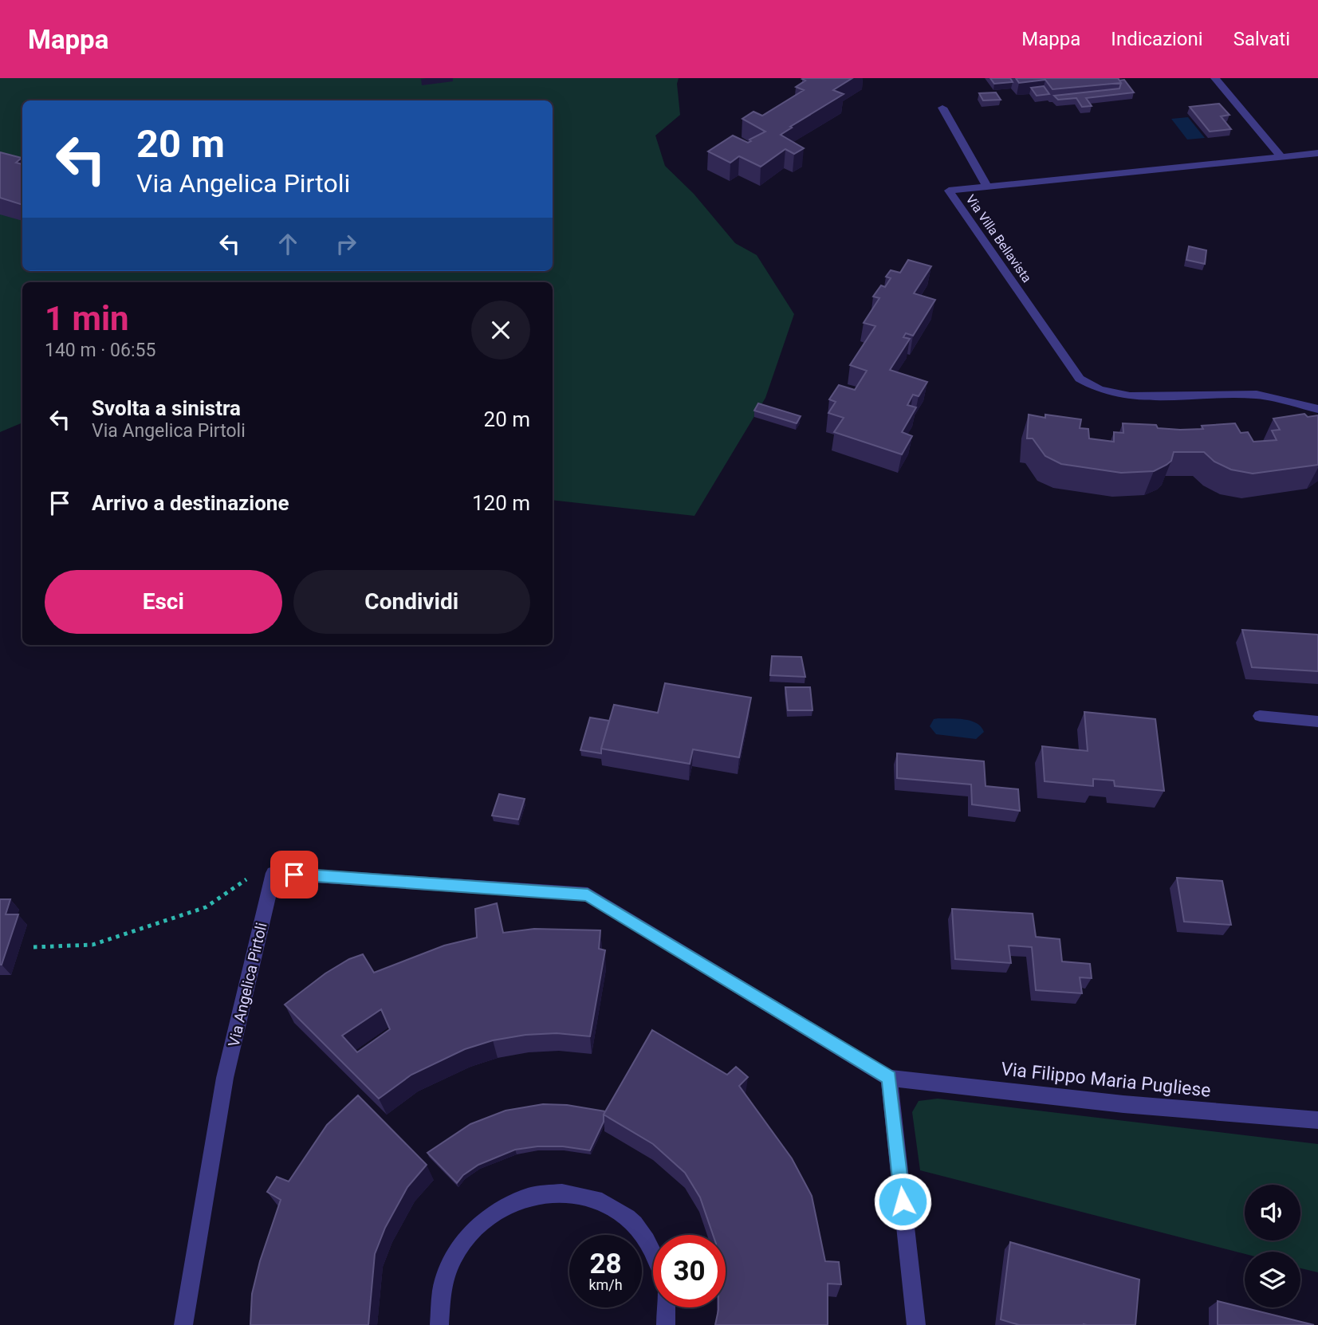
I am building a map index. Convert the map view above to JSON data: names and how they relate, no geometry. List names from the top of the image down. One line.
{"streets":{"street":["Via Villa Bellavista","Via Angelica Pirtoli","Via Filippo Maria Pugliese"]},"crossings":[["Via Angelica Pirtoli","Via Filippo Maria Pugliese"]],"page":{"header":"Mappa","nav":["Mappa","Indicazioni","Salvati"],"turn":["20 m","Via Angelica Pirtoli"],"heading":["1 min","140 m · 06:55"],"list":[{"name":"Svolta a sinistra","note":"Via Angelica Pirtoli","value":"20 m"},{"name":"Arrivo a destinazione","value":"120 m"}],"buttons":["Esci","Condividi"],"speed":"28 km/h","limit":"30"}}
